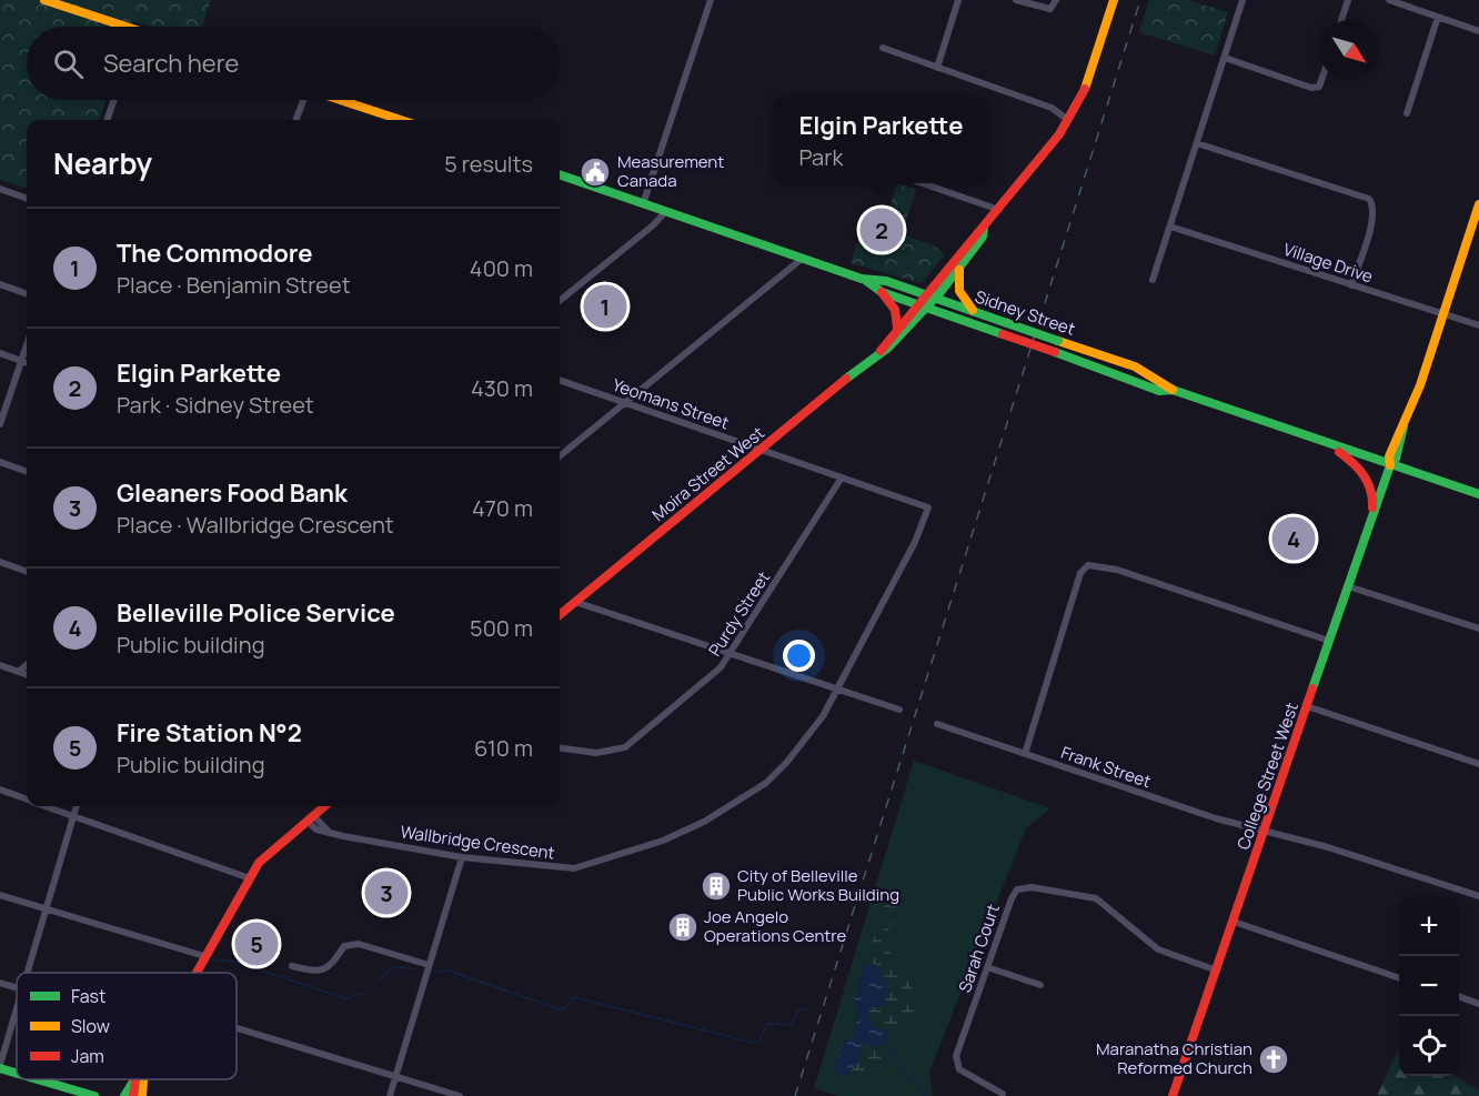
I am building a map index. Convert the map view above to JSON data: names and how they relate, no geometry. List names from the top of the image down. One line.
{"streets":{"main road":["Sidney Street","Moira Street West","College Street West"],"street":["Village Drive","Yeomans Street","Purdy Street","Frank Street","Wallbridge Crescent","Sarah Court"]},"crossings":[["Village Drive","College Street West"],["Sidney Street","Moira Street West"],["Sidney Street","College Street West"],["Yeomans Street","Moira Street West"],["Yeomans Street","Purdy Street"],["Yeomans Street","Wallbridge Crescent"],["Frank Street","College Street West"],["College Street West","Sarah Court"]],"places":{"public building":["Measurement Canada"],"building":["City of Belleville Public Works Building","Joe Angelo Operations Centre"],"church":["Maranatha Christian Reformed Church"]},"legend":["Fast","Slow","Jam"],"north":"bottom right","page":{"search":"Search here","popup":["Elgin Parkette","Park"],"heading":["Nearby","5 results"],"pins":["2","1","4","3","5"],"list":[{"mark":"1","name":"The Commodore","note":"Place · Benjamin Street","value":"400 m"},{"mark":"2","name":"Elgin Parkette","note":"Park · Sidney Street","value":"430 m"},{"mark":"3","name":"Gleaners Food Bank","note":"Place · Wallbridge Crescent","value":"470 m"},{"mark":"4","name":"Belleville Police Service","note":"Public building","value":"500 m"},{"mark":"5","name":"Fire Station N°2","note":"Public building","value":"610 m"}],"map_buttons":["+","−"]}}
